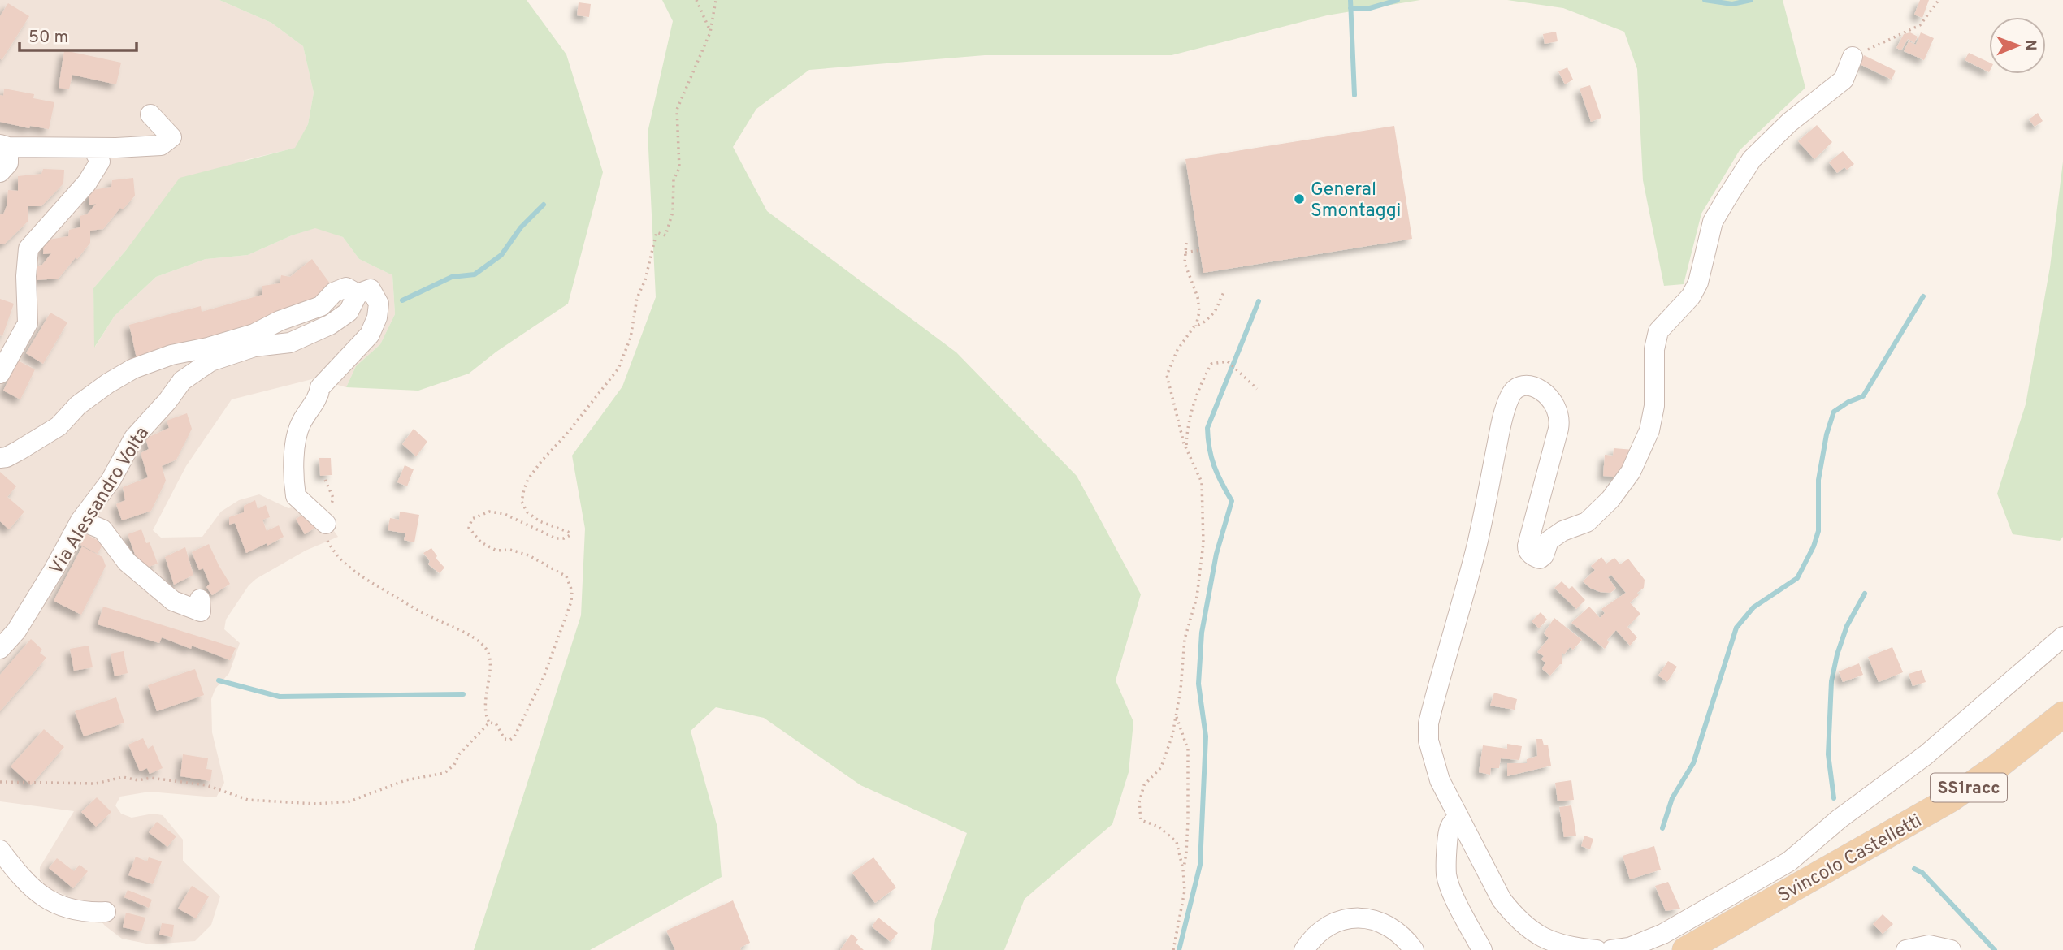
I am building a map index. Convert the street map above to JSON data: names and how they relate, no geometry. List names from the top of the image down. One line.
{"streets":{"main road":["SS1racc","Svincolo Castelletti"],"street":["Via Alessandro Volta"]},"places":["General Smontaggi"],"scale_bar":"50 m","north":"right"}
